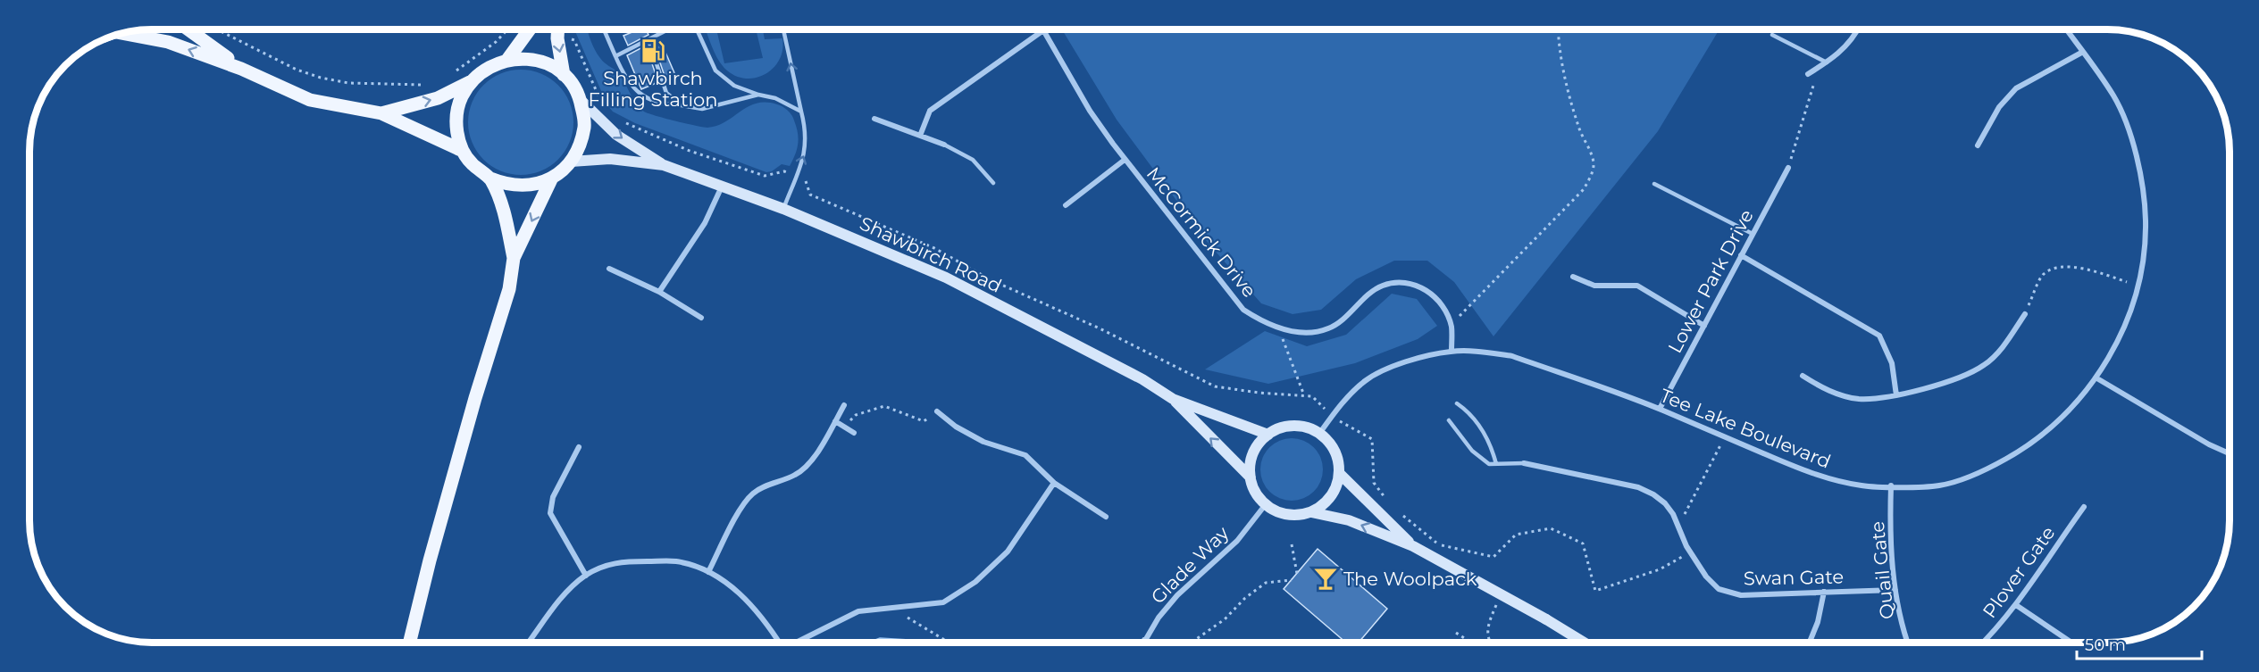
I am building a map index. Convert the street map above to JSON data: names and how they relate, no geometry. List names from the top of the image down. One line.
{"streets":{"main road":["Shawbirch Road"],"street":["McCormick Drive","Lower Park Drive","Tee Lake Boulevard","Glade Way","Quail Gate","Plover Gate","Swan Gate"]},"crossings":[["McCormick Drive","Tee Lake Boulevard"],["Shawbirch Road","Tee Lake Boulevard"],["Shawbirch Road","Glade Way"],["Lower Park Drive","Tee Lake Boulevard"],["Tee Lake Boulevard","Glade Way"],["Tee Lake Boulevard","Quail Gate"],["Quail Gate","Swan Gate"]],"places":{"fuel station":["Shawbirch Filling Station"],"bar":["The Woolpack"]},"scale_bar":"50 m"}
